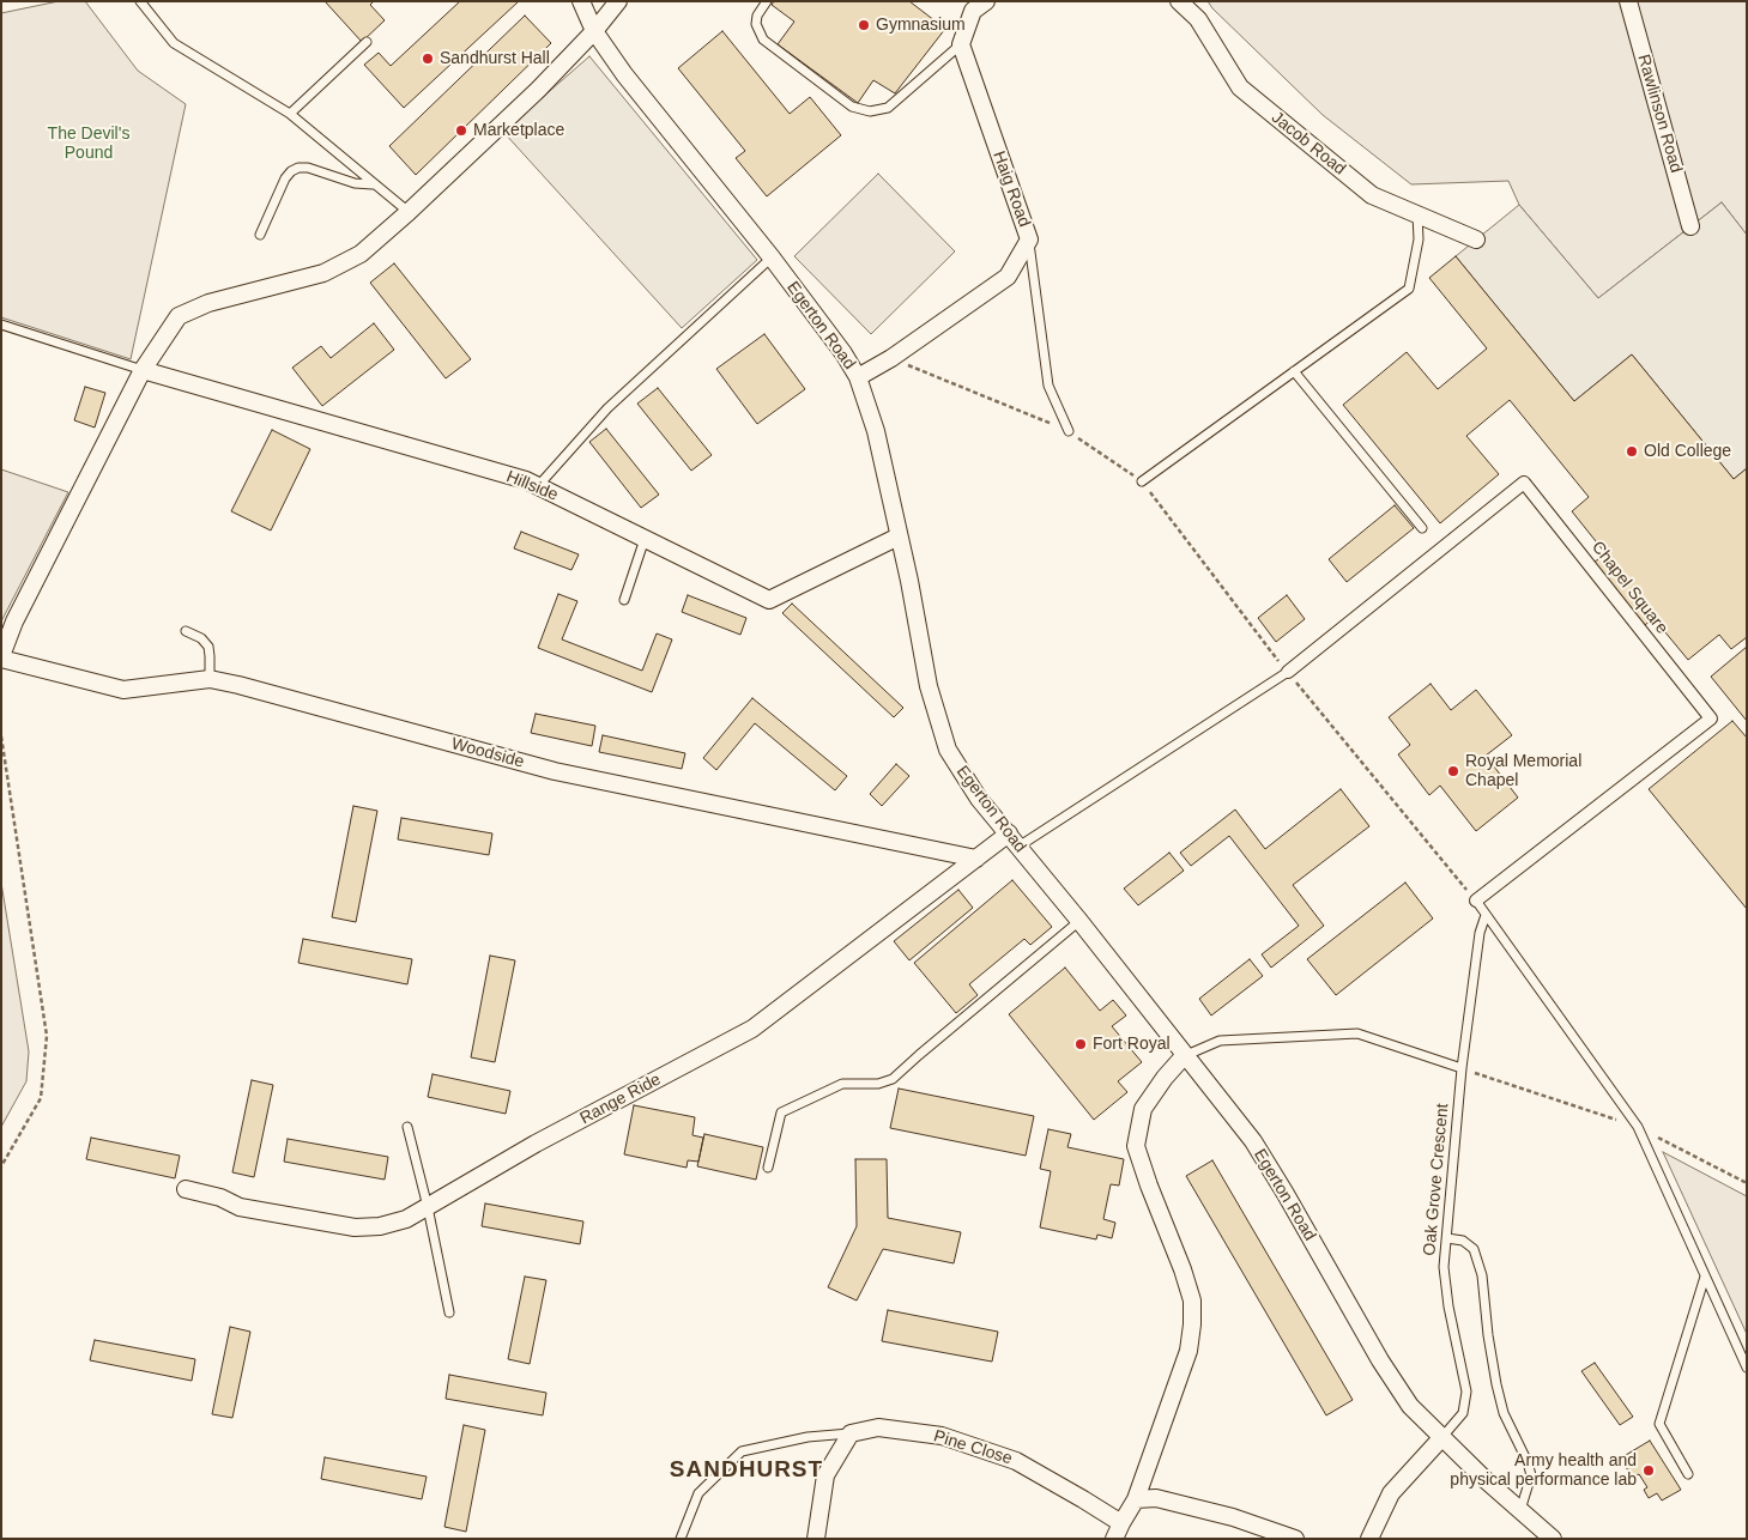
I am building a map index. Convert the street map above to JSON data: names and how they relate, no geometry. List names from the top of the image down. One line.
{"streets":{"street":["Rawlinson Road","Jacob Road","Haig Road","Egerton Road","Hillside","Chapel Square","Woodside","Range Ride","Pine Close"],"lane":["Oak Grove Crescent"]},"crossings":[["Haig Road","Egerton Road"],["Egerton Road","Hillside"],["Egerton Road","Range Ride"],["Egerton Road","Oak Grove Crescent"],["Egerton Road","Pine Close"],["Woodside","Range Ride"]],"districts":["SANDHURST"],"parks":["The Devil's Pound"],"places":["Gymnasium","Sandhurst Hall","Marketplace","Old College","Royal Memorial Chapel","Fort Royal","Army health and physical performance lab"]}
